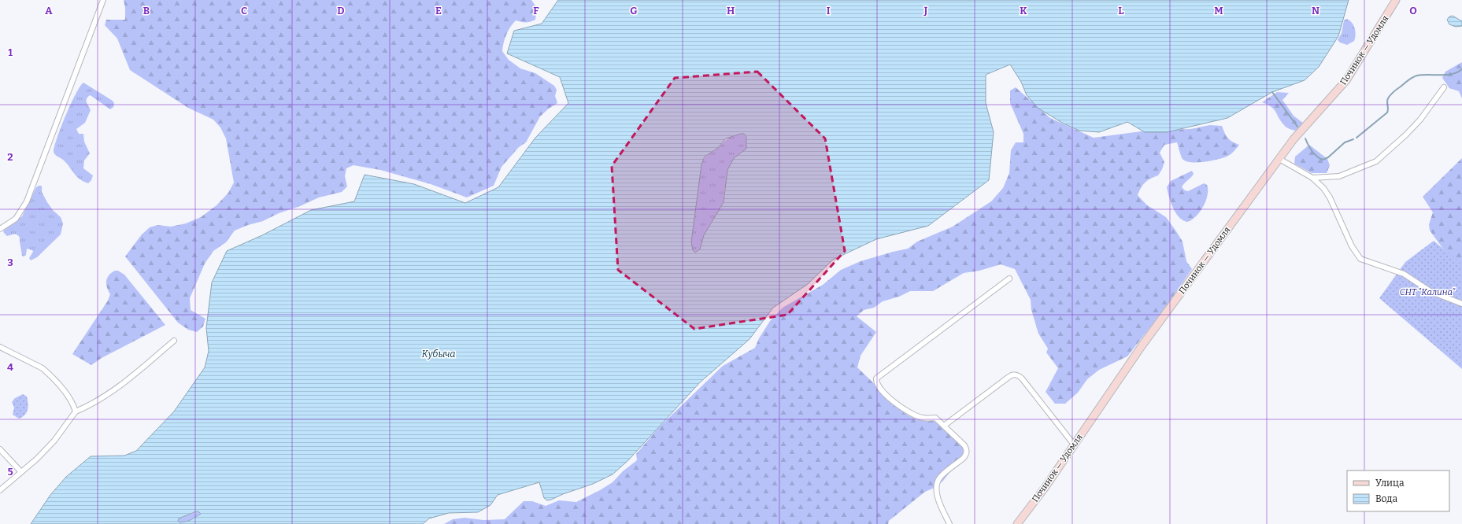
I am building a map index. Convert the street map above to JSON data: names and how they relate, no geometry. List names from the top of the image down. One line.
{"streets":{"main road":["Починок — Удомля"]},"water":["Кубыча"],"parks":["СНТ \"Калина\""],"legend":["Улица","Вода"],"grid":{"columns":["A","B","C","D","E","F","G","H","I","J","K","L","M","N","O"],"rows":["1","2","3","4","5"]}}
